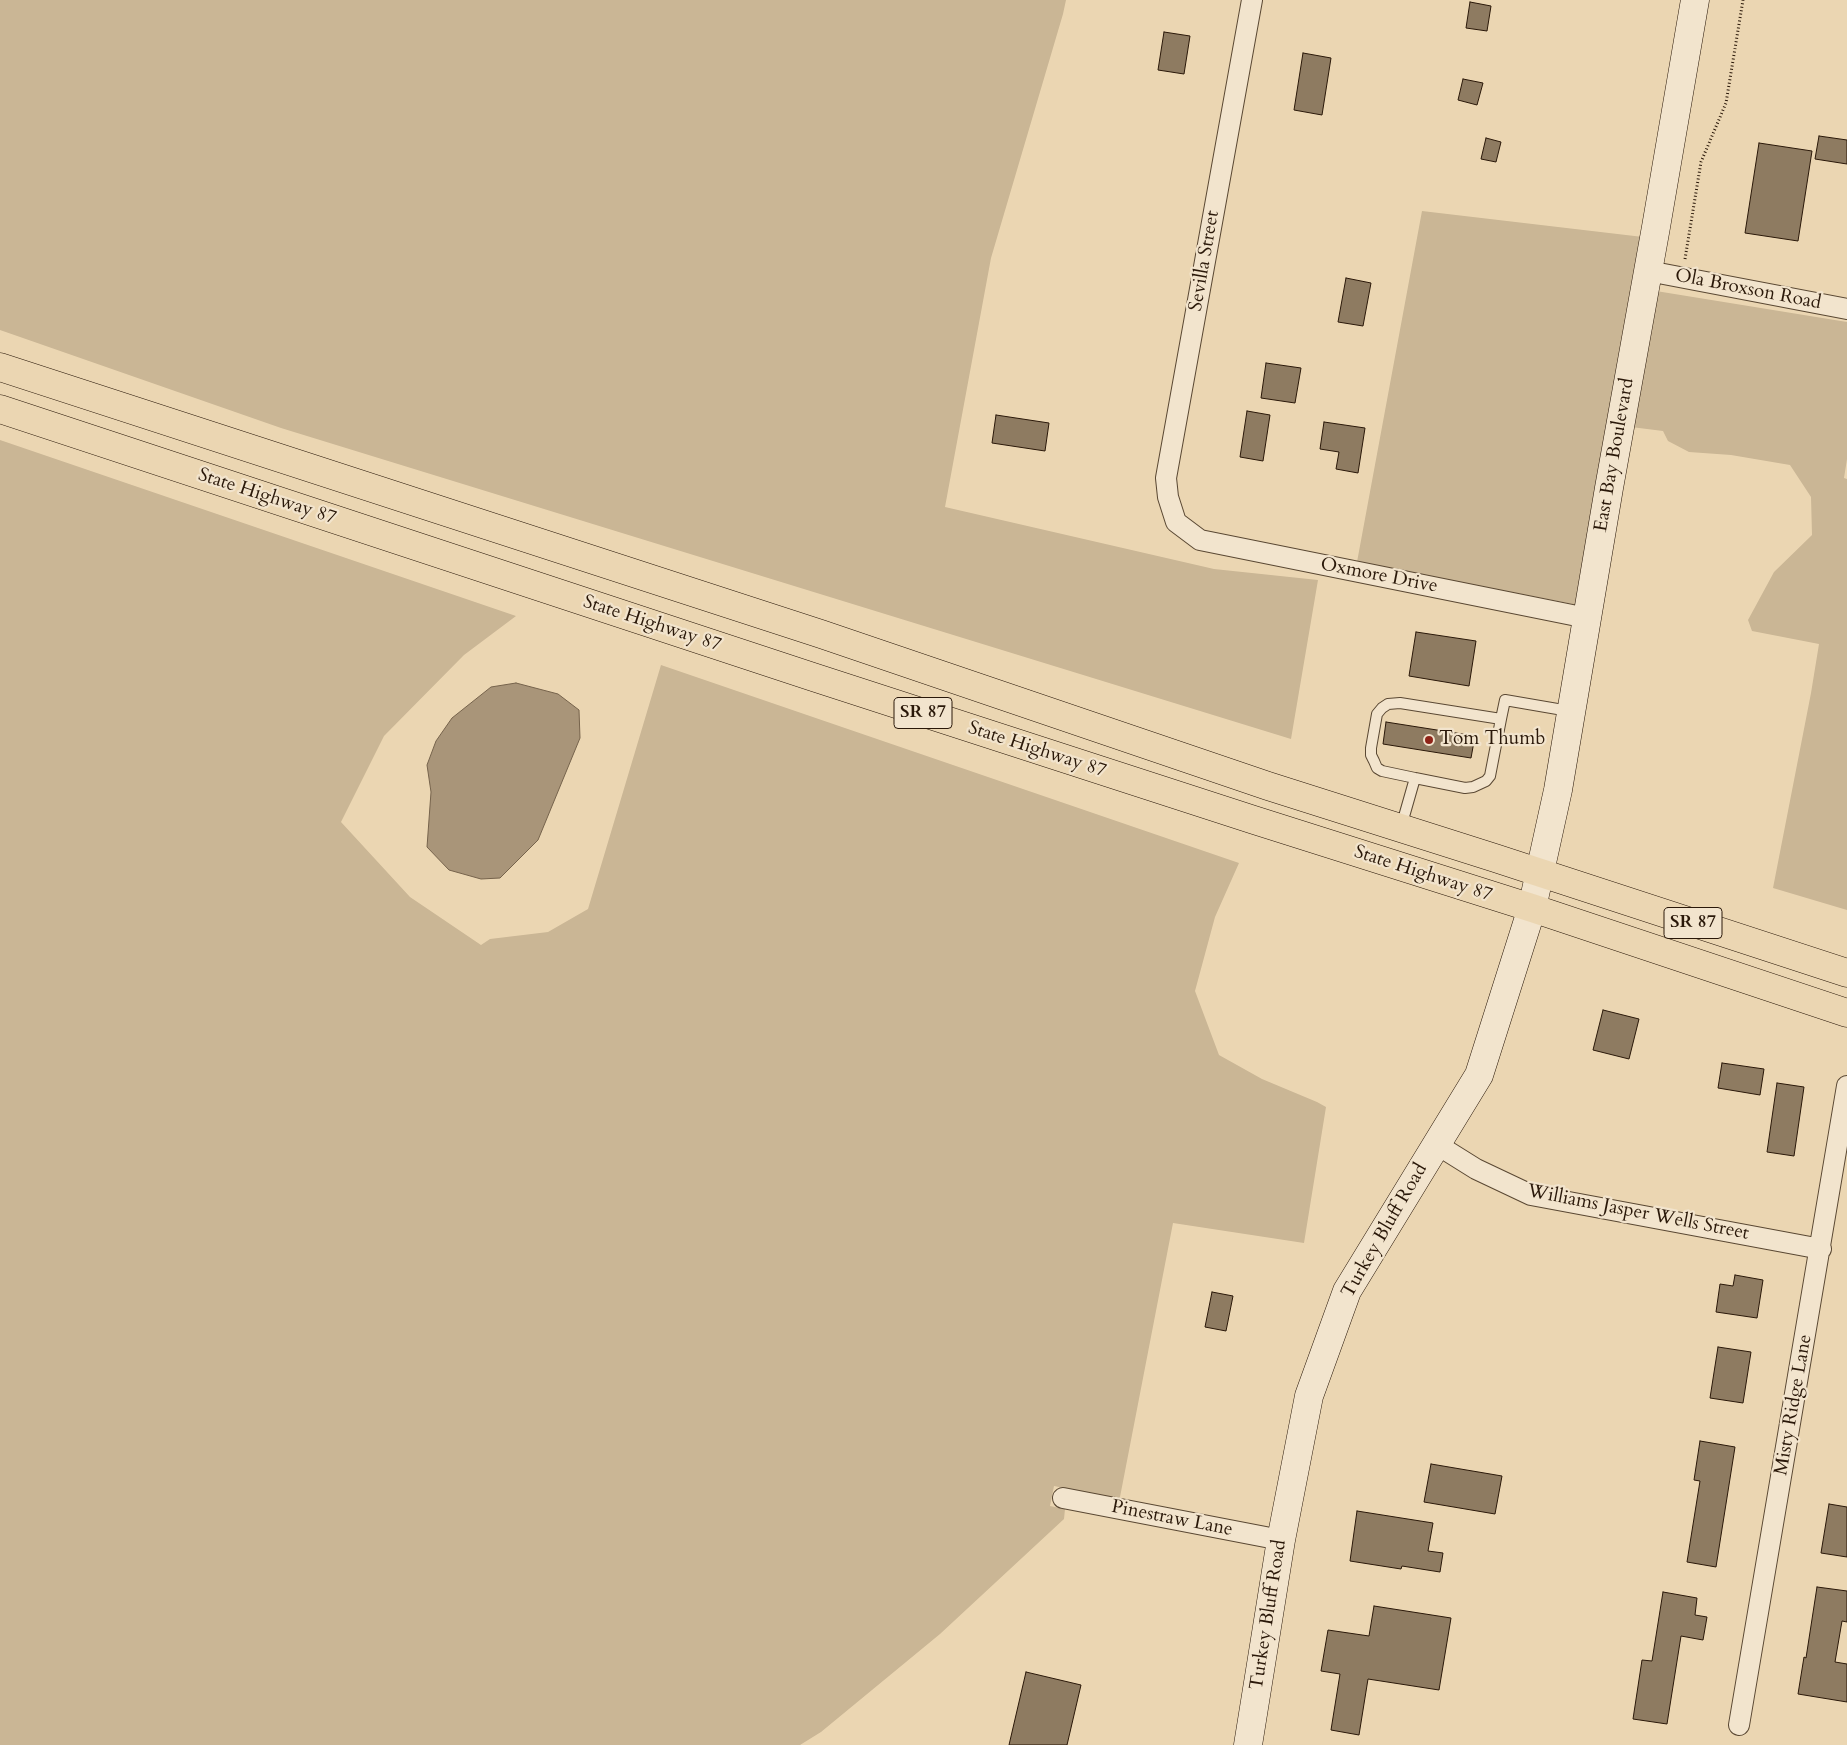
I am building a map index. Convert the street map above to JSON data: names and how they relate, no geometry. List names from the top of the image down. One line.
{"streets":{"highway":["State Highway 87","SR 87"],"main road":["East Bay Boulevard","Turkey Bluff Road"],"street":["Sevilla Street","Ola Broxson Road","Oxmore Drive","Williams Jasper Wells Street","Misty Ridge Lane","Pinestraw Lane"]},"crossings":[["Sevilla Street","Oxmore Drive"],["Ola Broxson Road","East Bay Boulevard"],["East Bay Boulevard","State Highway 87"],["East Bay Boulevard","Oxmore Drive"],["East Bay Boulevard","SR 87"],["East Bay Boulevard","Turkey Bluff Road"],["State Highway 87","Turkey Bluff Road"],["Williams Jasper Wells Street","Turkey Bluff Road"],["Williams Jasper Wells Street","Misty Ridge Lane"],["Turkey Bluff Road","Pinestraw Lane"]],"places":["Tom Thumb"]}
